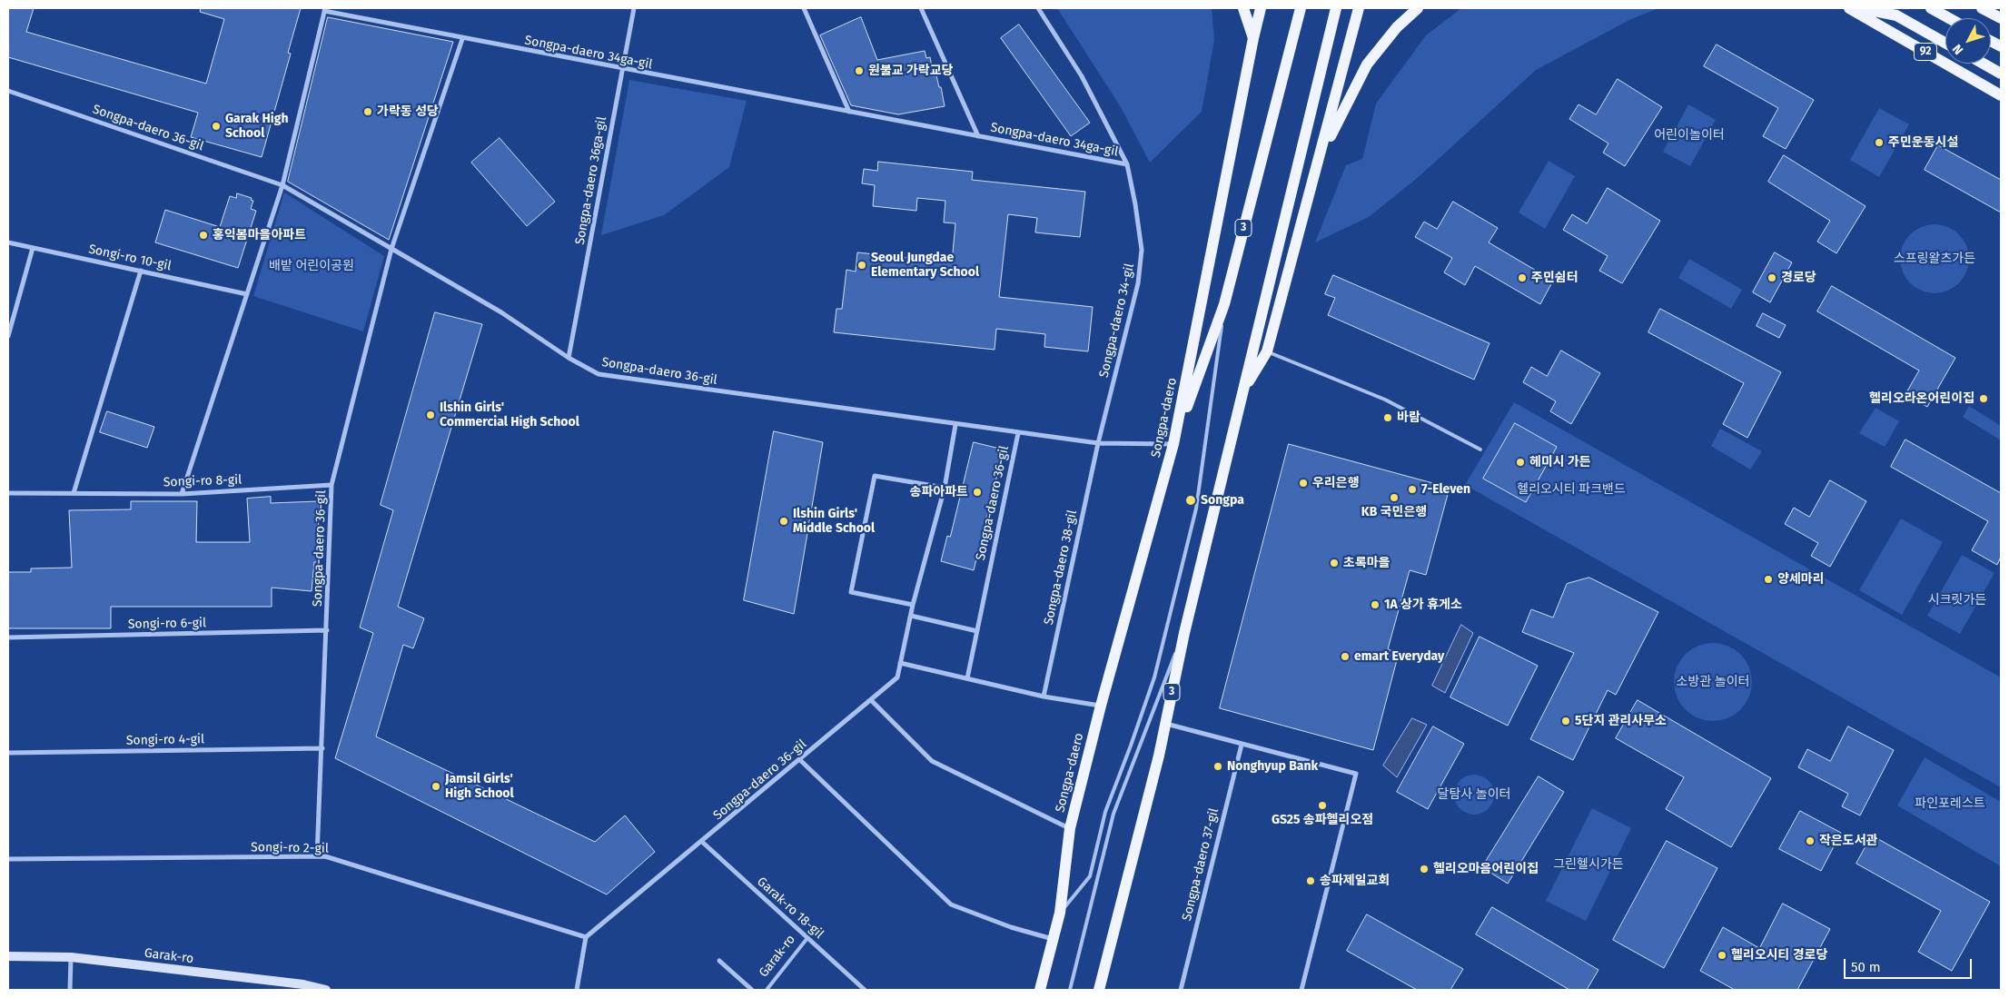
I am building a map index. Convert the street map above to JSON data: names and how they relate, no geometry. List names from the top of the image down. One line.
{"streets":{"main road":["92","3","Songpa-daero"],"street":["Songpa-daero 34ga-gil","Songpa-daero 36-gil","Songpa-daero 36ga-gil","Songi-ro 10-gil","Songpa-daero 34-gil","Songi-ro 8-gil","Songpa-daero 38-gil","Songi-ro 6-gil","Songi-ro 4-gil","Songi-ro 2-gil","Songpa-daero 37-gil","Garak-ro 18-gil","Garak-ro"]},"crossings":[["Songpa-daero 34ga-gil","Songpa-daero 36-gil"],["Songpa-daero 34ga-gil","Songpa-daero 36ga-gil"],["Songpa-daero 34ga-gil","Songpa-daero 34-gil"],["Songpa-daero 36-gil","Songpa-daero 36ga-gil"],["Songpa-daero 36-gil","3"],["Songpa-daero 36-gil","Songpa-daero 34-gil"],["Songpa-daero 36-gil","Songpa-daero"],["Songpa-daero 36-gil","Songi-ro 8-gil"],["Songpa-daero 36-gil","Songpa-daero 38-gil"],["Songpa-daero 36-gil","Songi-ro 6-gil"],["Songpa-daero 36-gil","Songi-ro 4-gil"],["Songpa-daero 36-gil","Songi-ro 2-gil"],["Songpa-daero 36-gil","Garak-ro 18-gil"],["3","Songpa-daero"],["Songpa-daero 34-gil","Songpa-daero 38-gil"],["Garak-ro 18-gil","Garak-ro"]],"parks":["어린이놀이터","스프링왈츠가든","배밭 어린이공원","헬리오시티 파크밴드","시크릿가든","소방관 놀이터","달탐사 놀이터","파인포레스트","그린헬시가든"],"places":["원불교 가락교당","가락동 성당","Garak High School","주민운동시설","홍익봄마을아파트","Seoul Jungdae Elementary School","주민쉼터","경로당","헬리오라온어린이집","Ilshin Girls' Commercial High School","바람","헤미시 가든","우리은행","7-Eleven","송파아파트","KB 국민은행","Songpa","Ilshin Girls' Middle School","초록마을","양세마리","1A 상가 휴게소","emart Everyday","5단지 관리사무소","Nonghyup Bank","Jamsil Girls' High School","GS25 송파헬리오점","작은도서관","헬리오마음어린이집","송파제일교회","헬리오시티 경로당"],"scale_bar":"50 m","north":"bottom left"}
